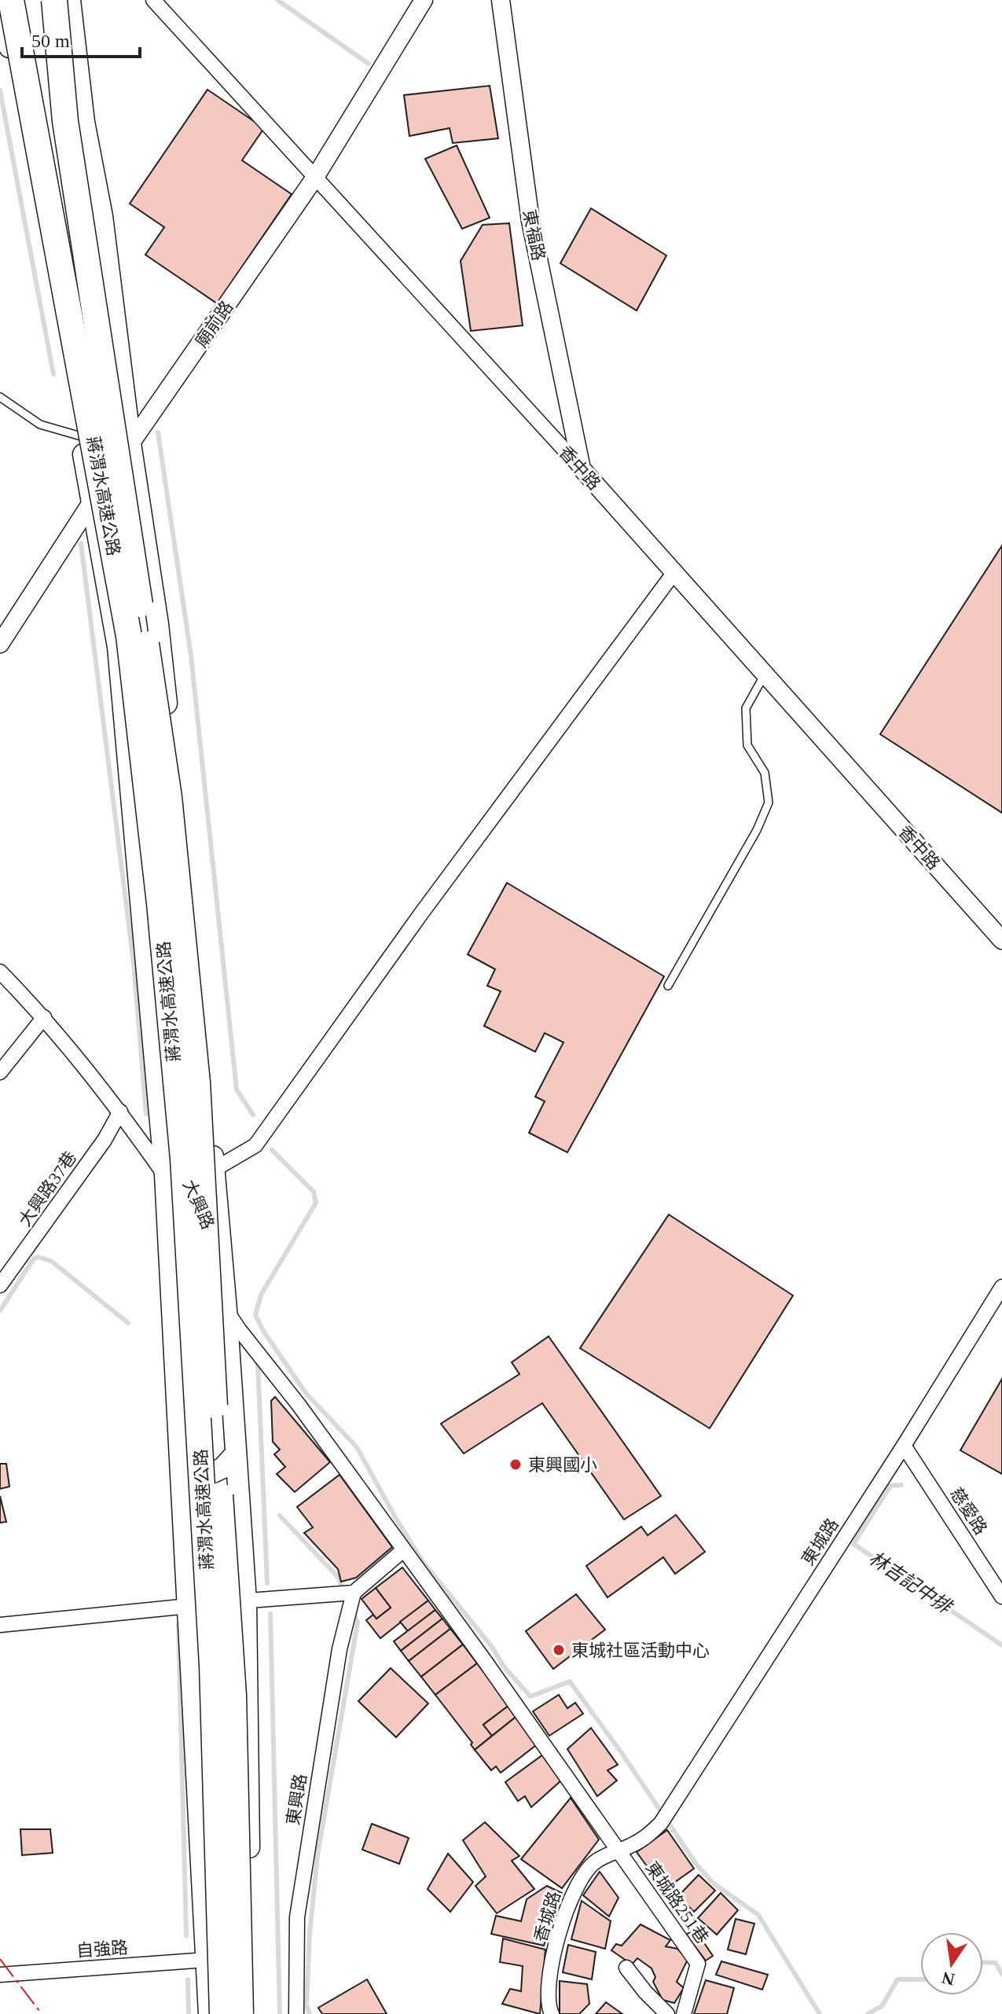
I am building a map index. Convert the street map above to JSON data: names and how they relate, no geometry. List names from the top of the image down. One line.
{"streets":{"highway":["蔣渭水高速公路"],"street":["東福路","廟前路","香中路","大興路37巷","大興路","慈愛路","東城路","東興路","東城路251巷","香城路","自強路"]},"crossings":[["東福路","香中路"],["廟前路","香中路"],["大興路37巷","大興路"],["慈愛路","東城路"],["東城路","東城路251巷"],["東城路","香城路"],["東城路251巷","香城路"]],"water":["林吉記中排"],"places":["東興國小","東城社區活動中心"],"scale_bar":"50 m","north":"bottom"}
